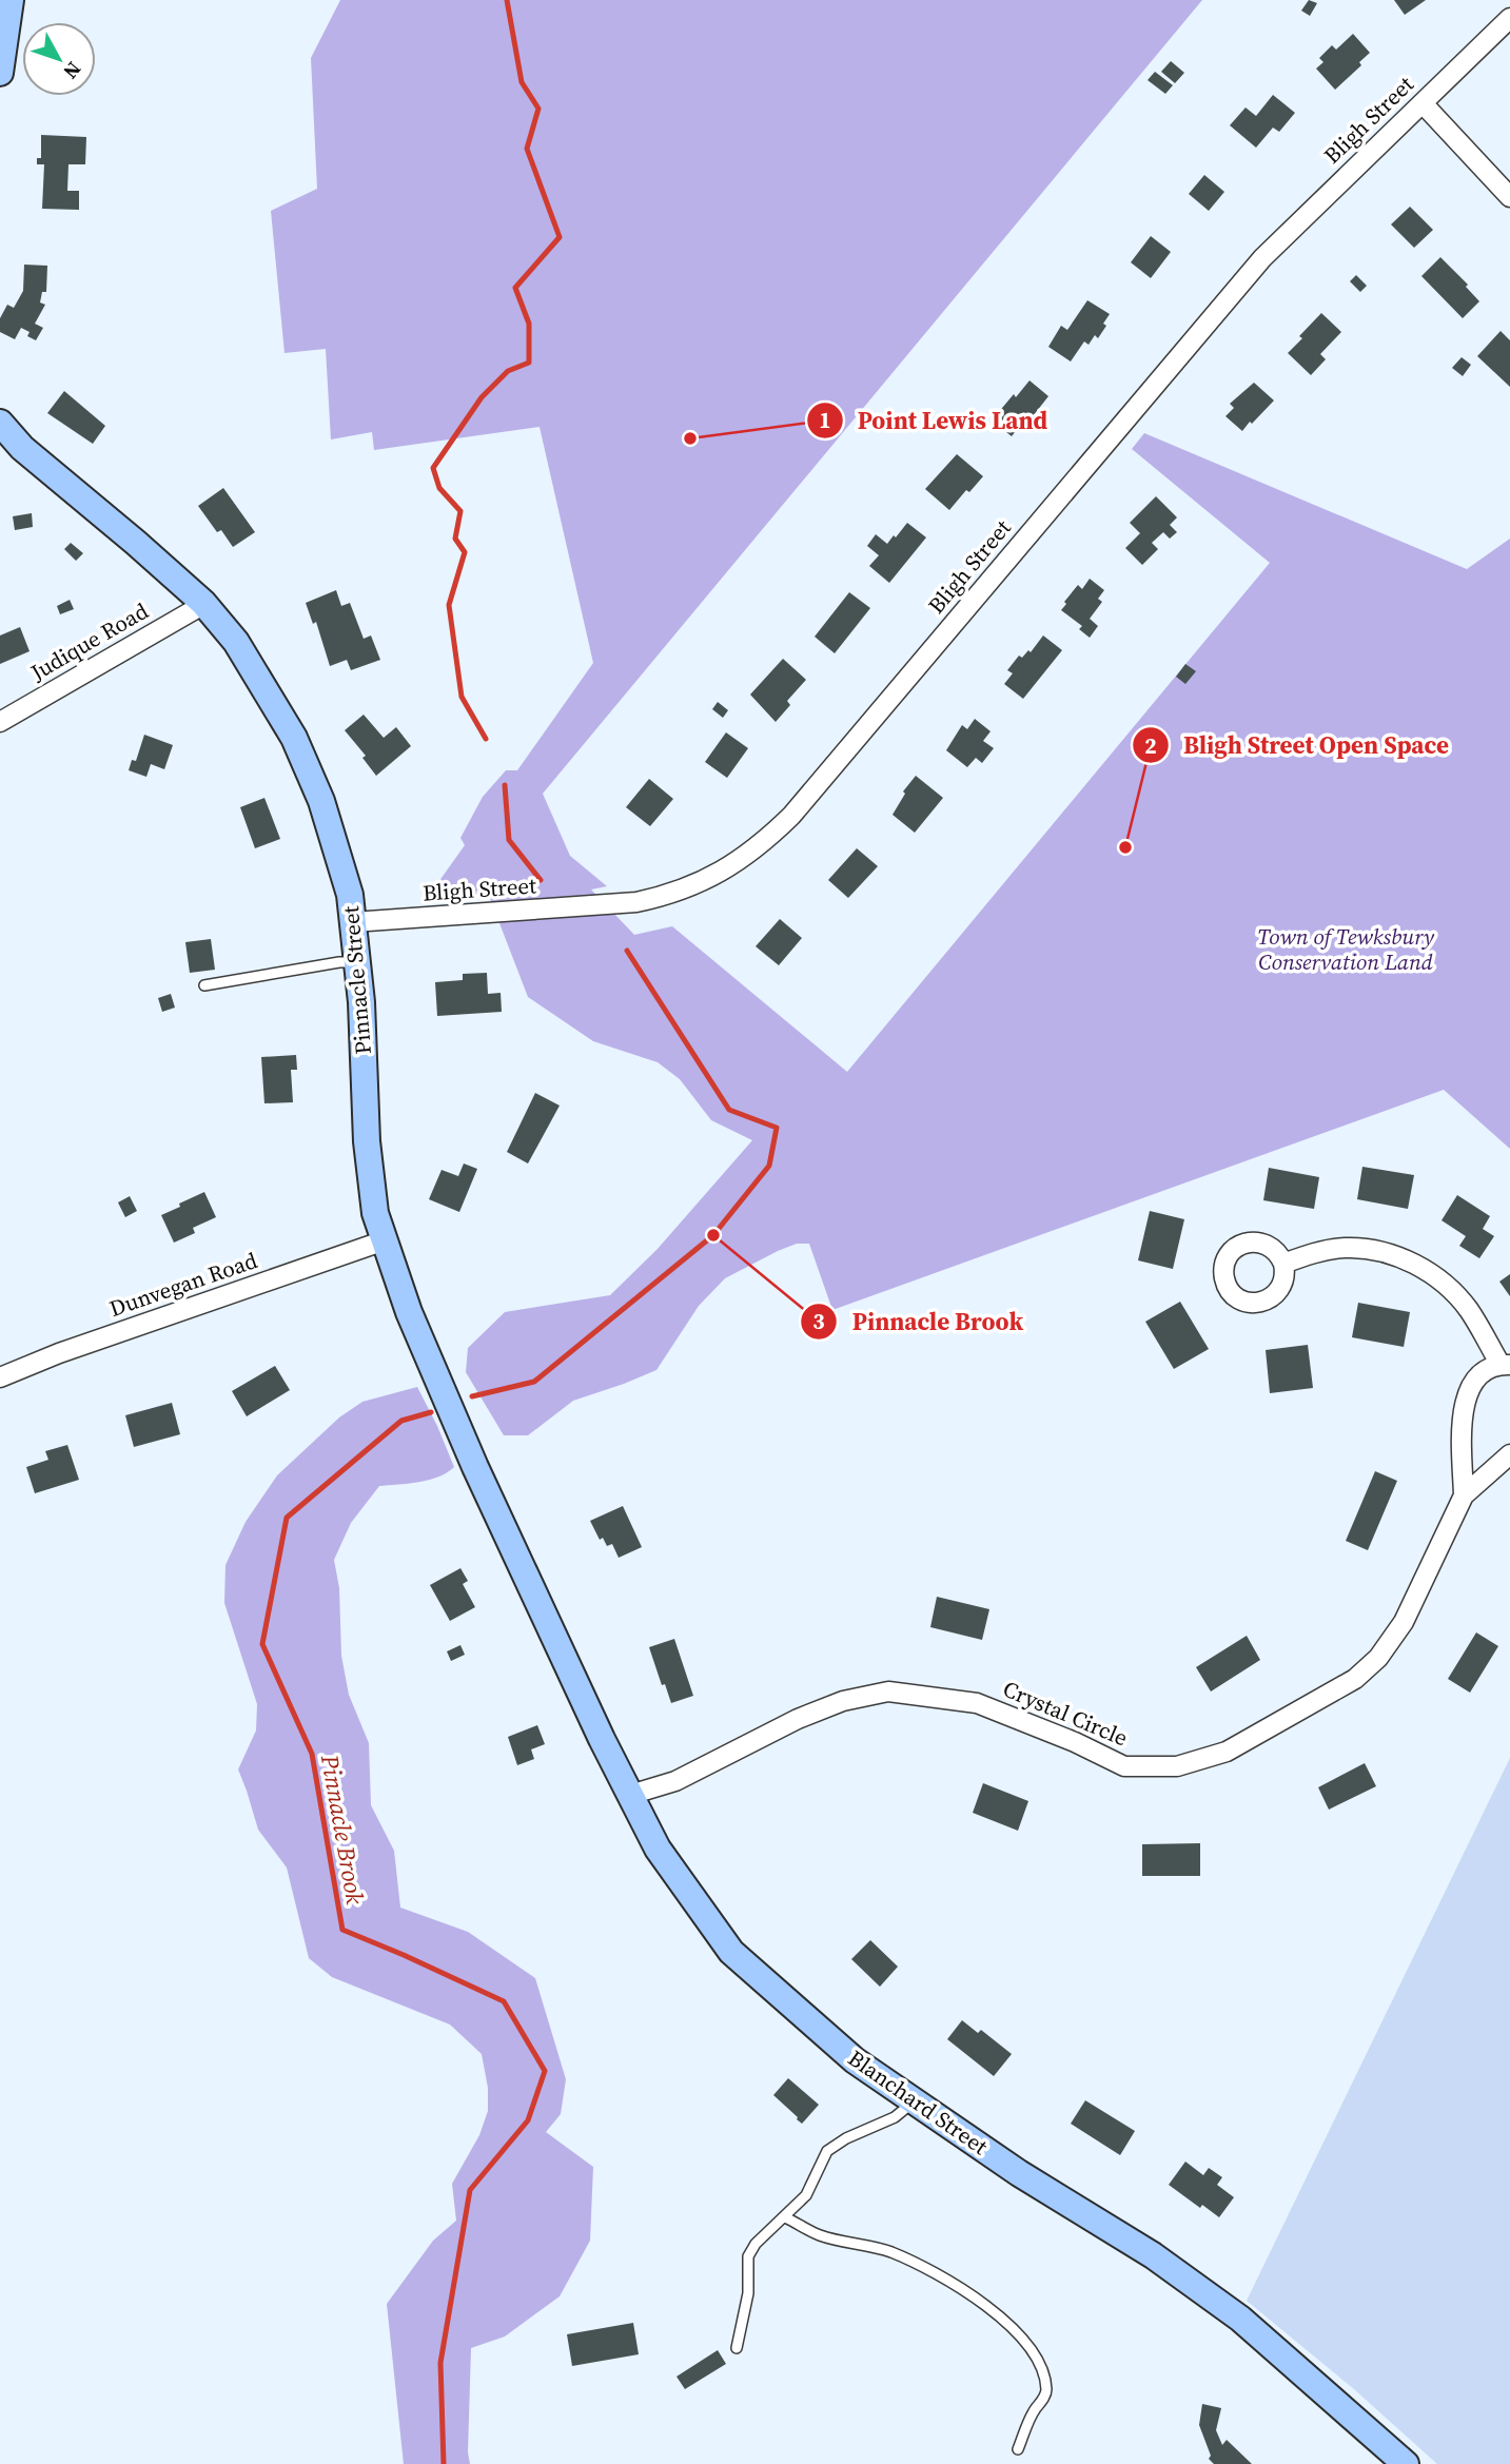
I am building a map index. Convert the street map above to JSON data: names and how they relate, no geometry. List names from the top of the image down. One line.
{"streets":{"street":["Bligh Street","Judique Road","Pinnacle Street","Dunvegan Road","Crystal Circle","Blanchard Street"]},"crossings":[["Bligh Street","Pinnacle Street"],["Judique Road","Pinnacle Street"],["Pinnacle Street","Dunvegan Road"],["Pinnacle Street","Blanchard Street"],["Crystal Circle","Blanchard Street"]],"water":["Pinnacle Brook"],"parks":["Town of Tewksbury Conservation Land"],"places":["Point Lewis Land","Bligh Street Open Space","Pinnacle Brook"],"north":"bottom right"}
